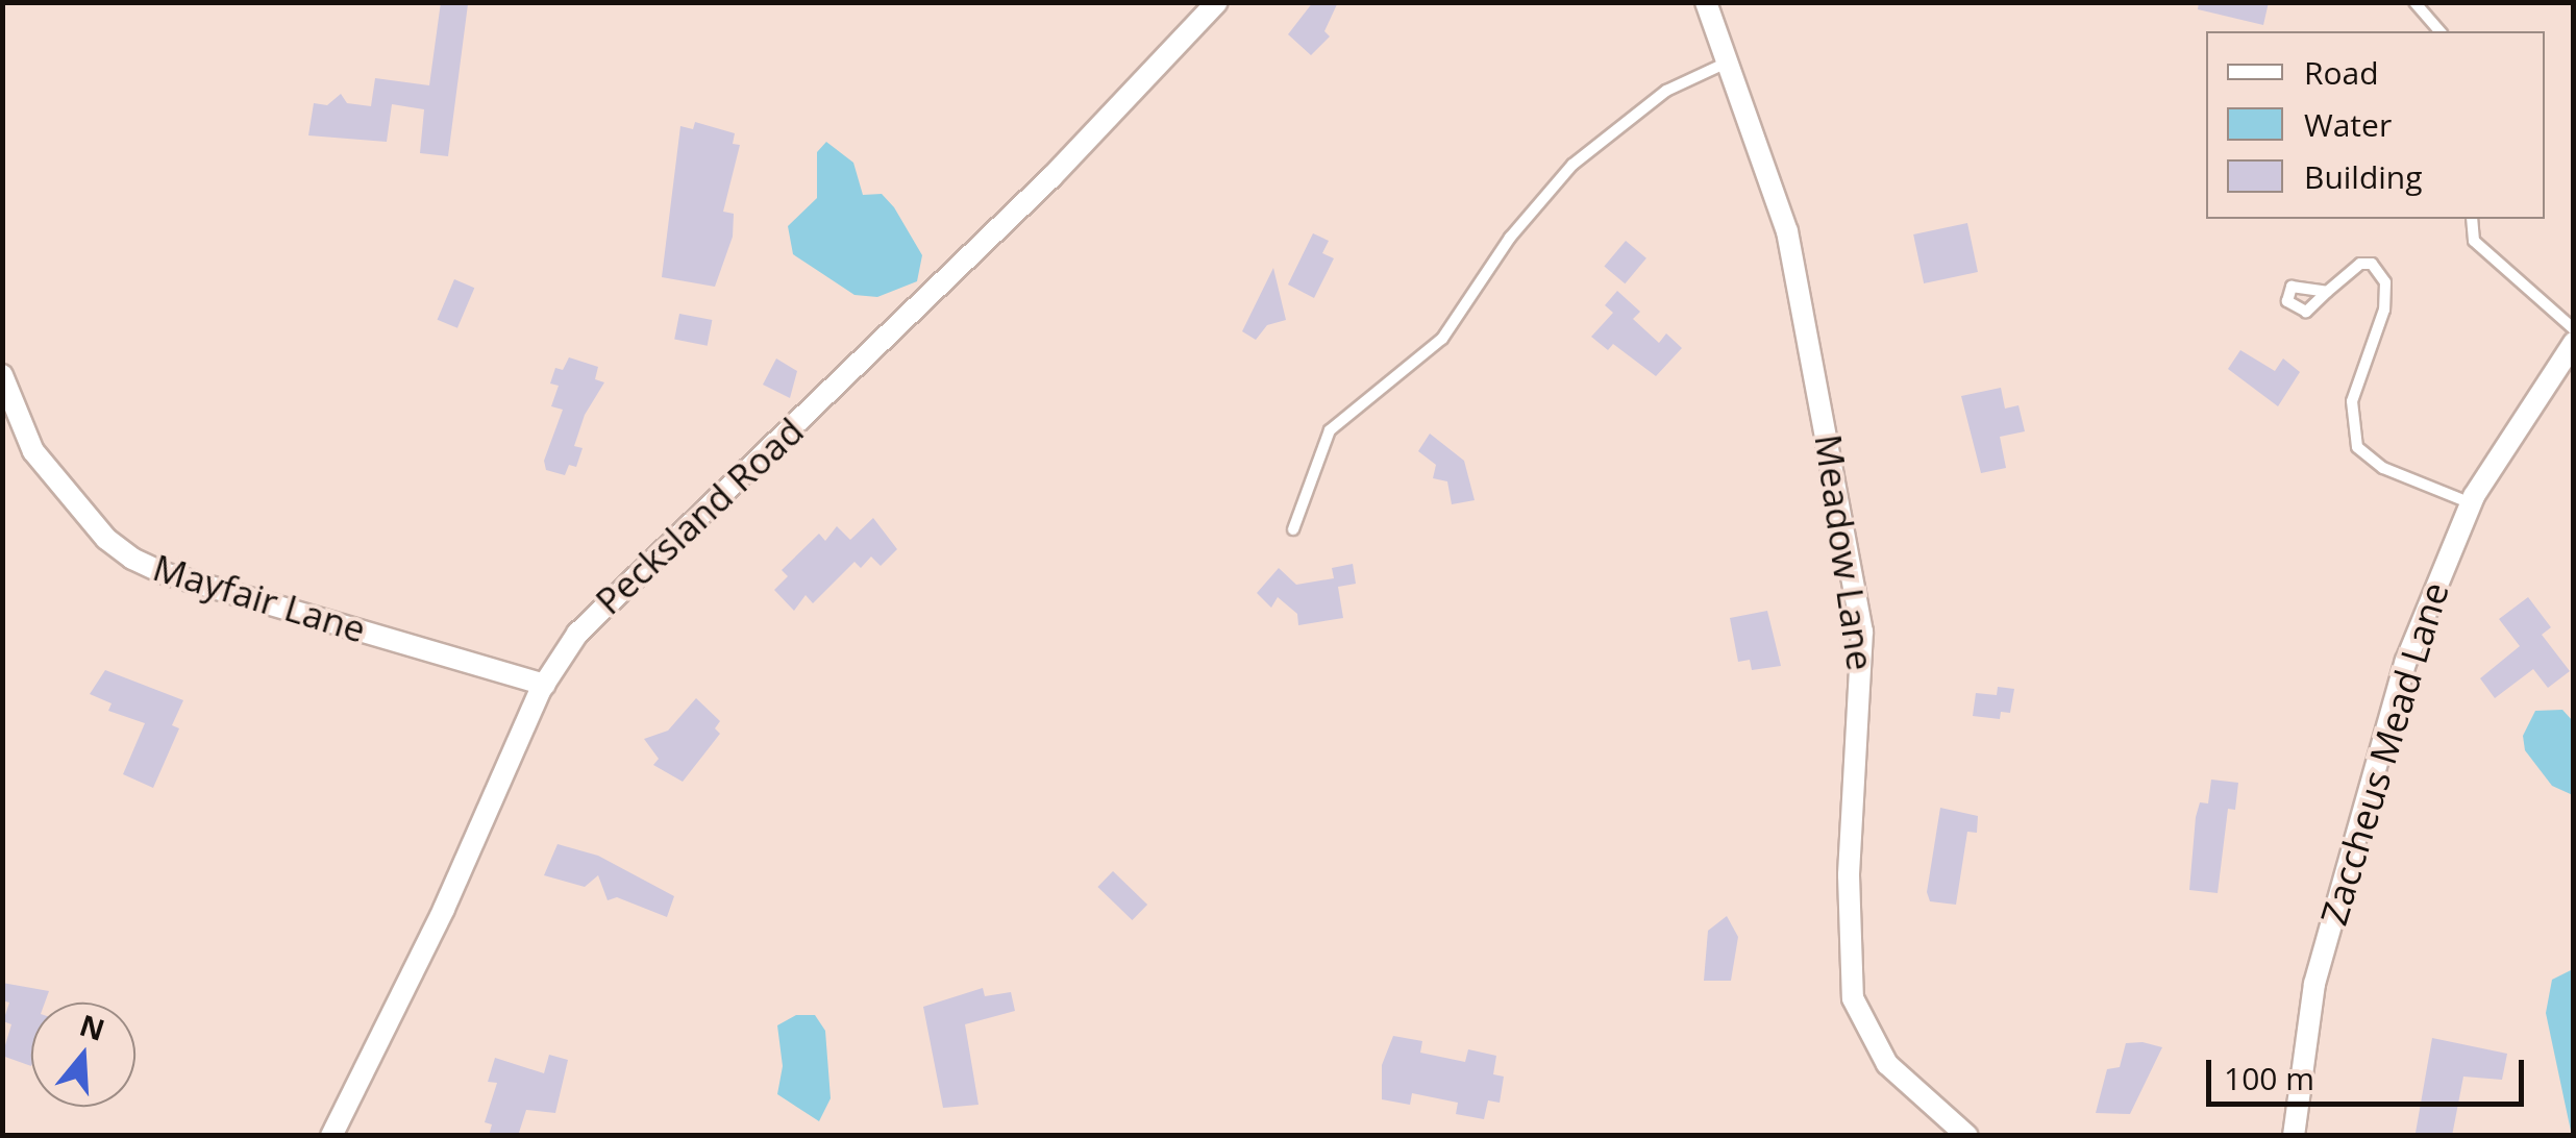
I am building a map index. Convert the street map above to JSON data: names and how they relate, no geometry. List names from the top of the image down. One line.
{"streets":{"street":["Pecksland Road","Meadow Lane","Mayfair Lane","Zaccheus Mead Lane"]},"crossings":[["Pecksland Road","Mayfair Lane"]],"legend":["Road","Water","Building"],"scale_bar":"100 m","north":"top"}
